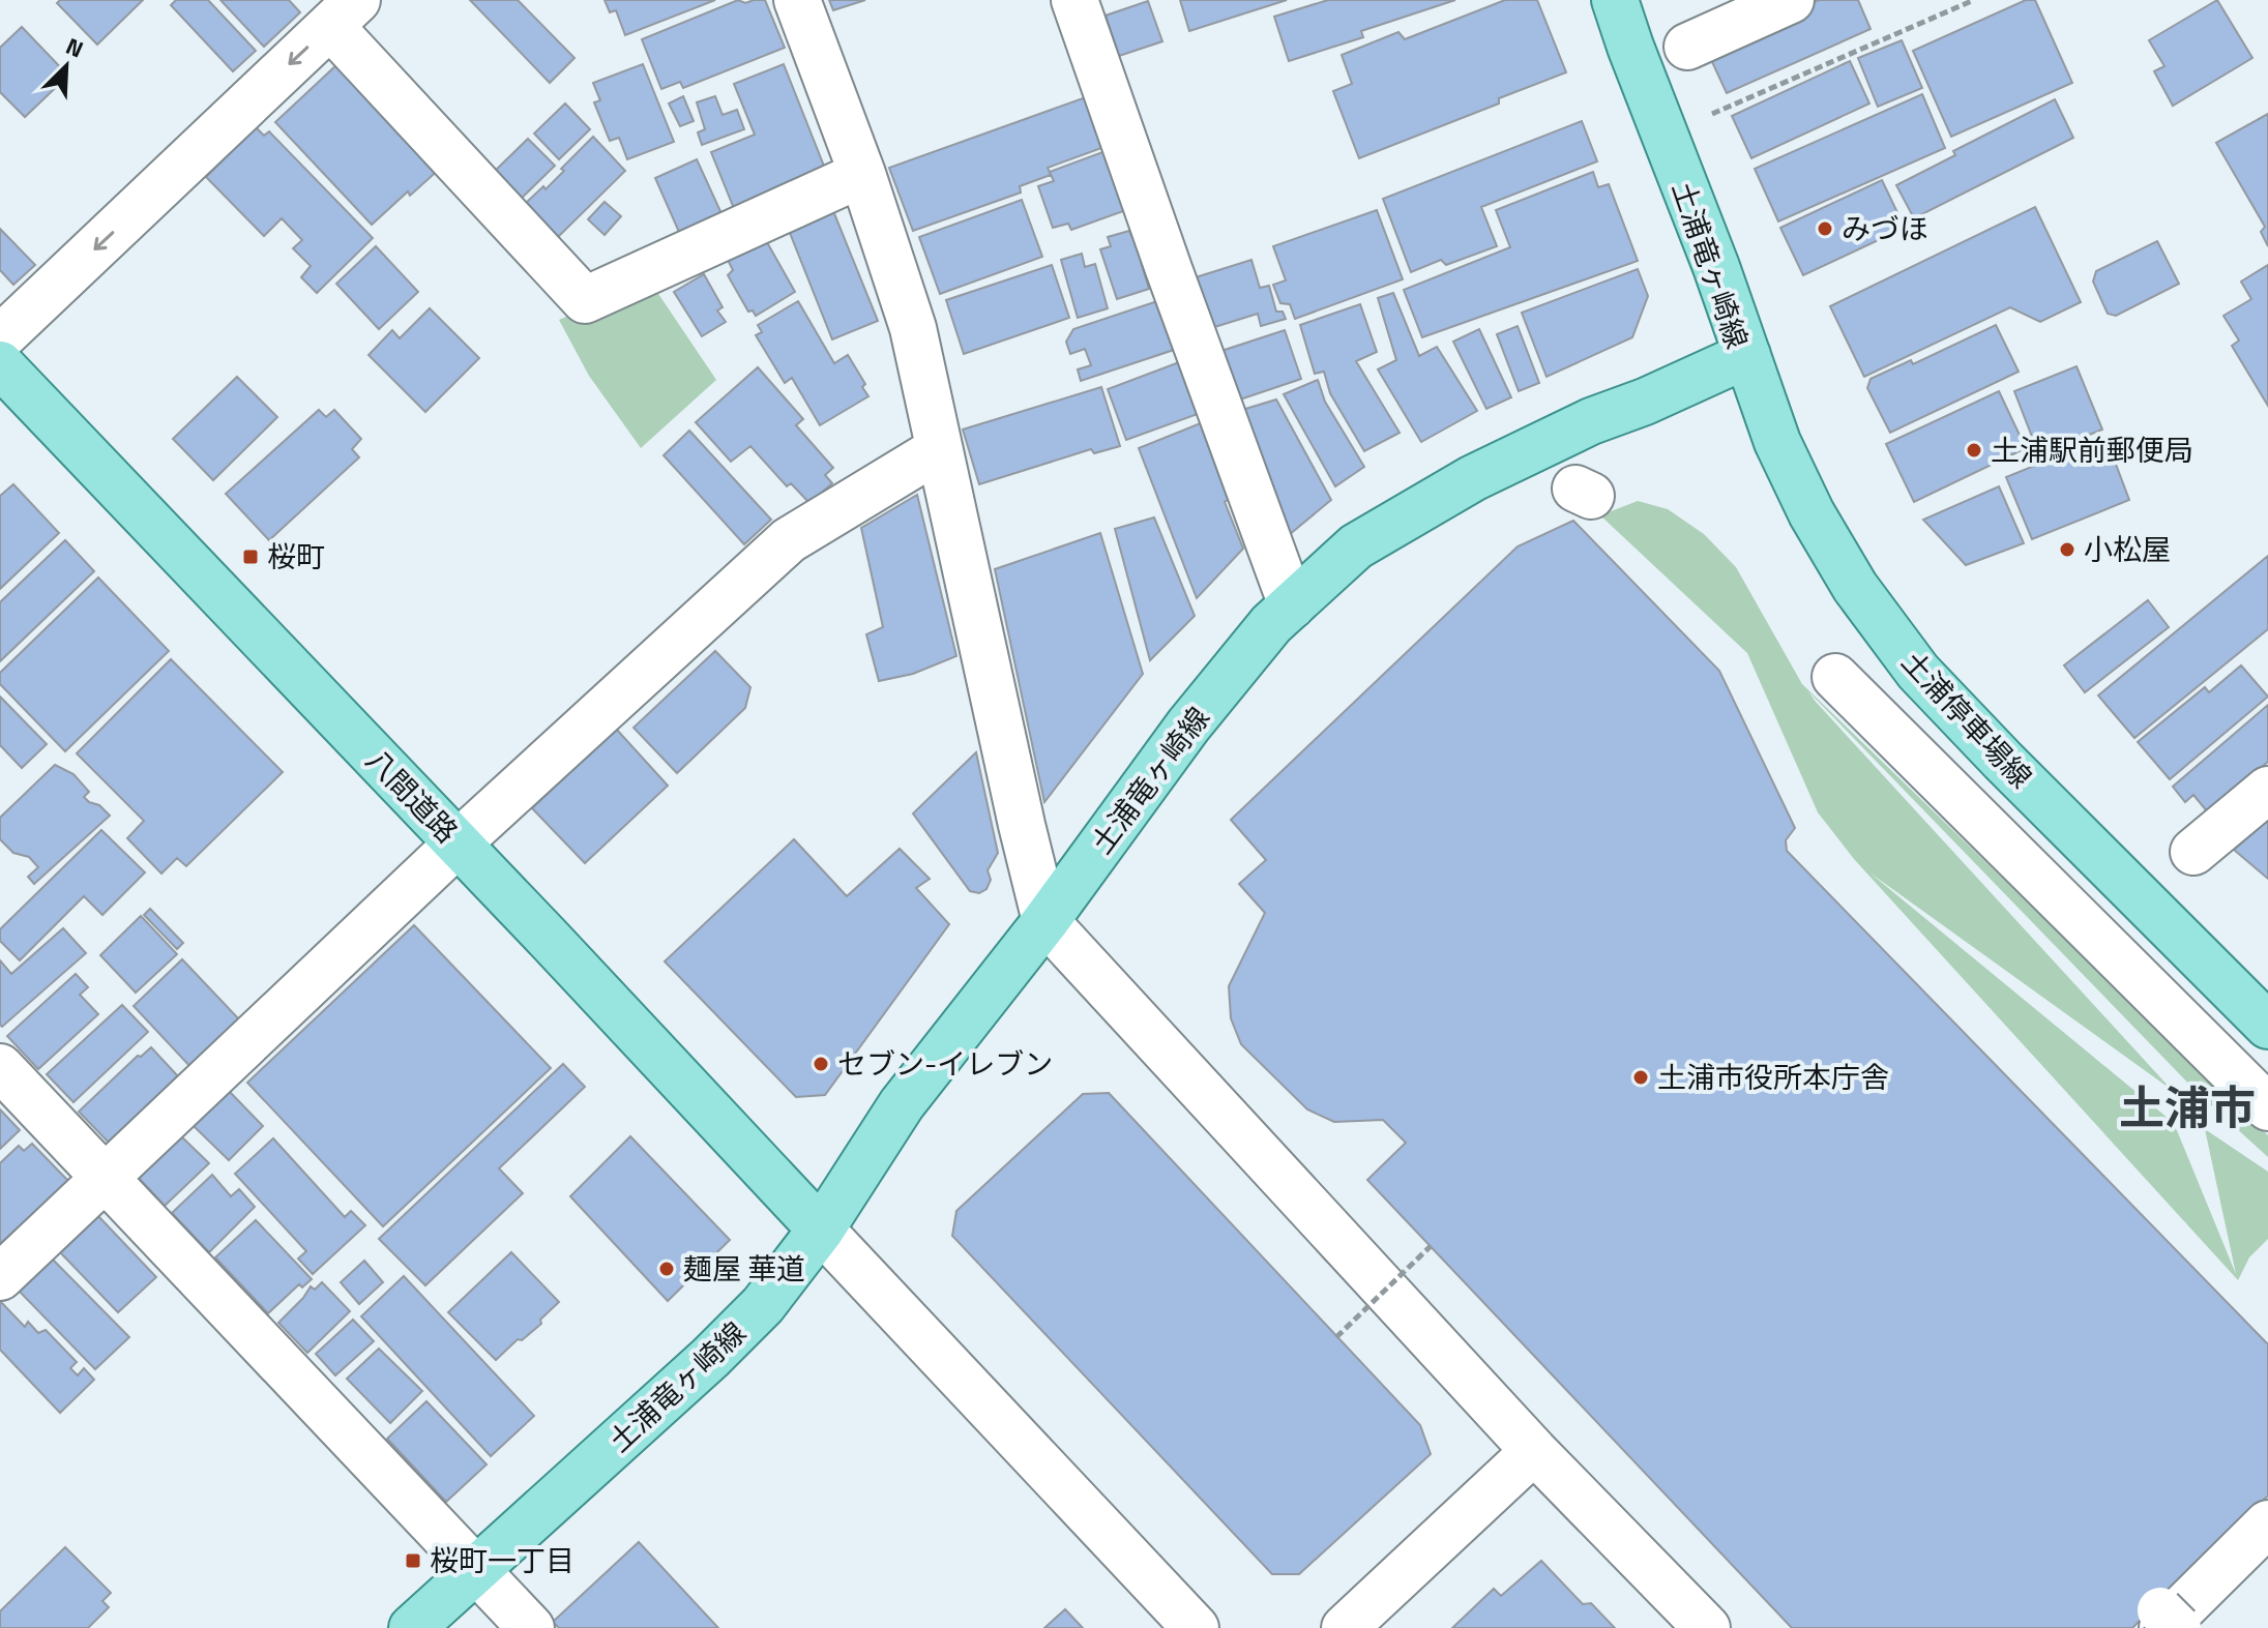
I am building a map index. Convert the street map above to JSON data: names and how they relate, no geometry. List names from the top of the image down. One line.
{"streets":{"main road":["土浦竜ヶ崎線","土浦停車場線","八間道路"]},"crossings":[["土浦竜ヶ崎線","土浦停車場線"],["土浦竜ヶ崎線","八間道路"]],"districts":["土浦市"],"places":{"other":["みづほ","土浦駅前郵便局","小松屋","セブン-イレブン","土浦市役所本庁舎","麺屋 華道"],"transit":["桜町","桜町一丁目"]},"north":"top right"}
